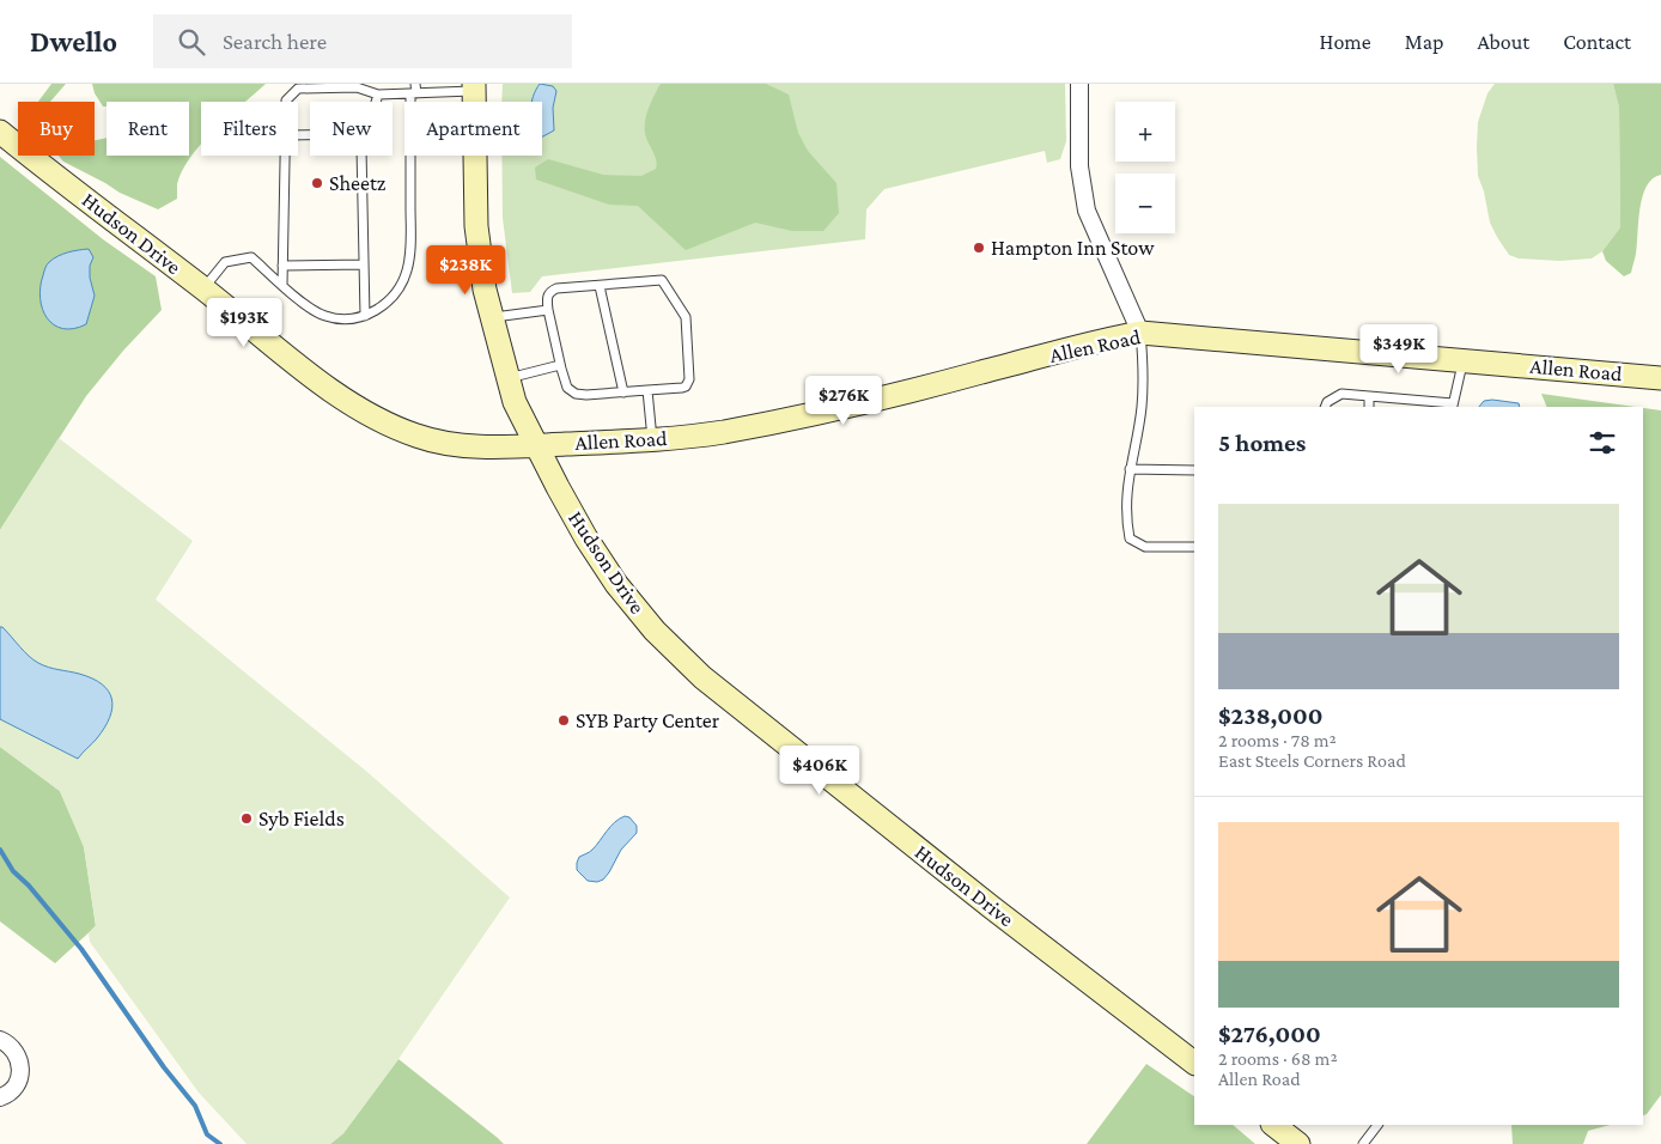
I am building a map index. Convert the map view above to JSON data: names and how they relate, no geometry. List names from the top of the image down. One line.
{"streets":{"street":["Hudson Drive","Allen Road"]},"crossings":[["Hudson Drive","Allen Road"]],"places":["Sheetz","Hampton Inn Stow","SYB Party Center","Syb Fields"],"page":{"header":"Dwello","search":"Search here","nav":["Home","Map","About","Contact"],"map_buttons":["+","−"],"chip":["Buy","Rent","Filters","New","Apartment"],"price":["$238K","$193K","$349K","$276K","$406K"],"heading":"5 homes","list":[{"name":"$238,000","note":"2 rooms · 78 m² · East Steels Corners Road"},{"name":"$276,000","note":"2 rooms · 68 m² · Allen Road"}]}}
